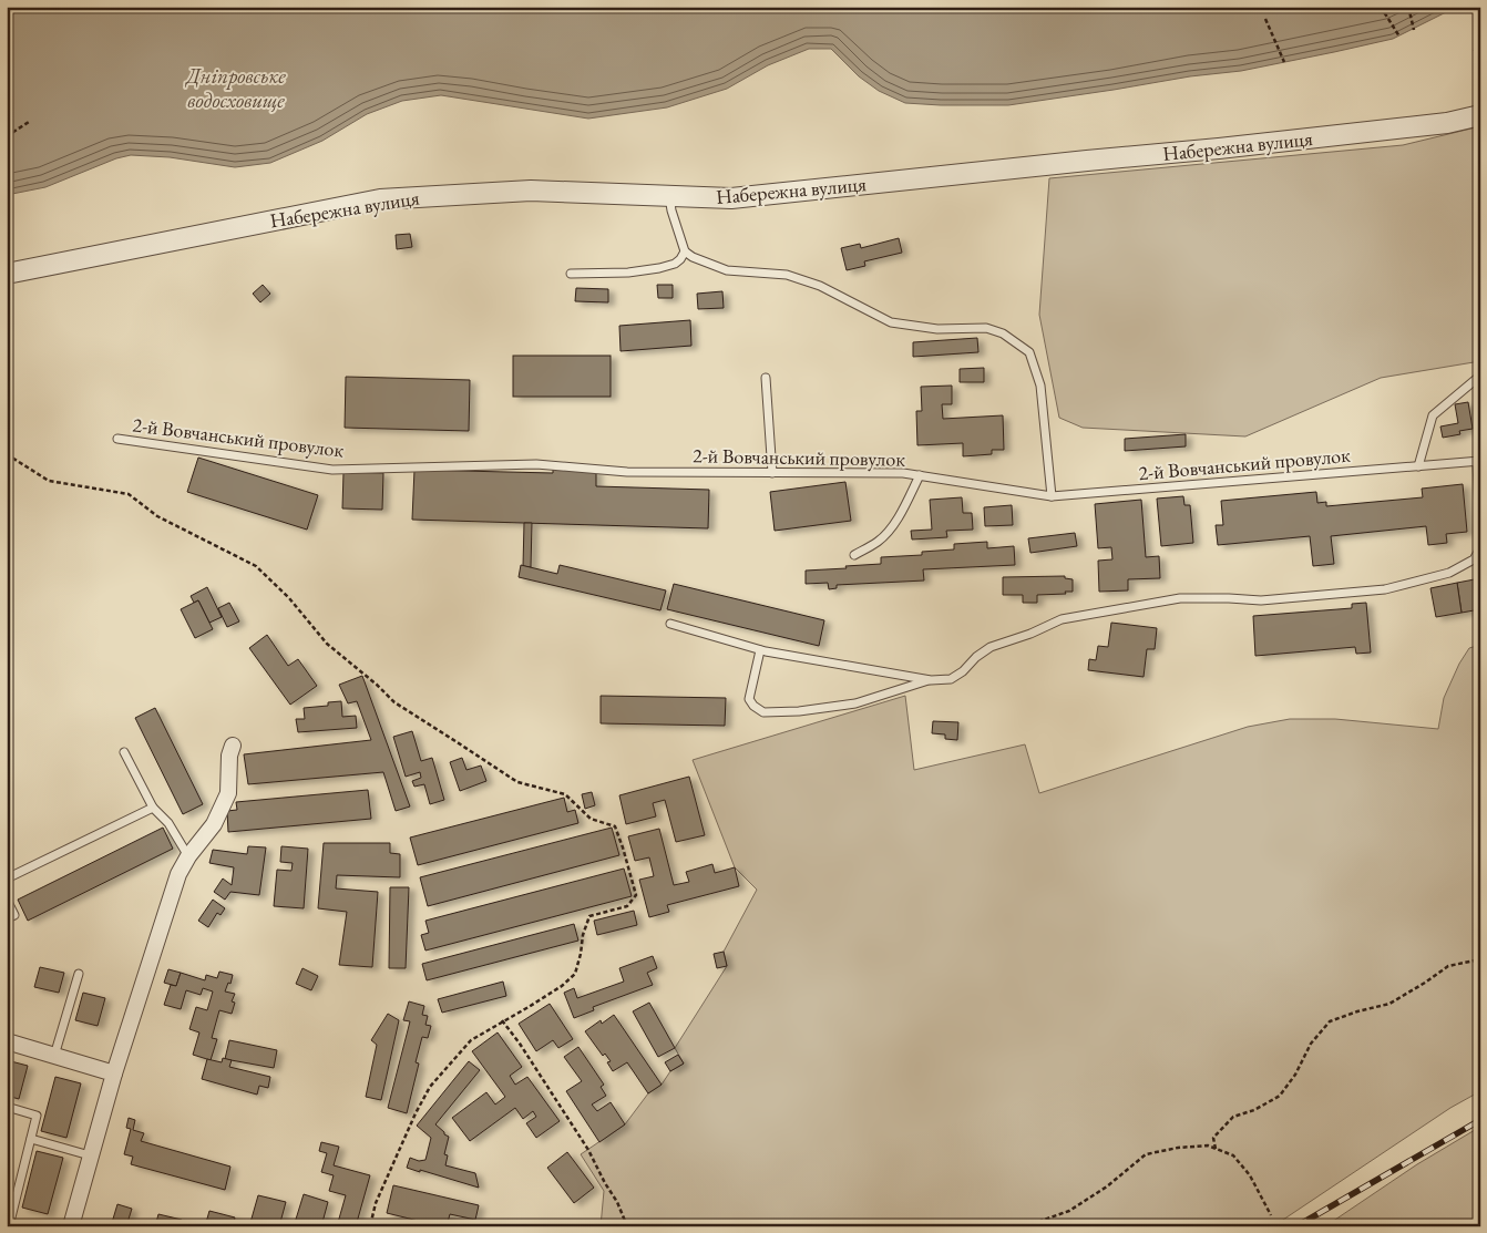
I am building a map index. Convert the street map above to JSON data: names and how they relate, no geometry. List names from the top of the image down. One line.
{"streets":{"street":["Набережна вулиця"],"lane":["2-й Вовчанський провулок"]},"water":["Дніпровське водосховище"]}
